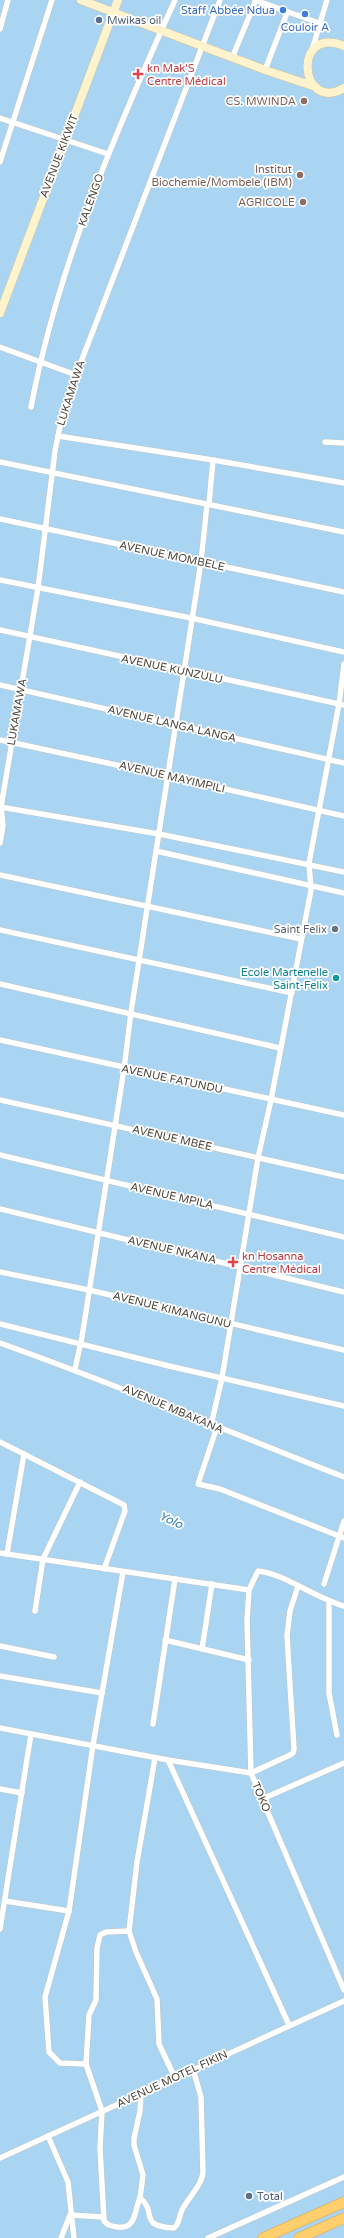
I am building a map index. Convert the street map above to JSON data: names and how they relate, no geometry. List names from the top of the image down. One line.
{"streets":{"main road":["AVENUE KIKWIT"],"street":["KALENGO","LUKAMAWA","AVENUE MOMBELE","AVENUE KUNZULU","AVENUE LANGA LANGA","AVENUE MAYIMPILI","AVENUE FATUNDU","AVENUE MBEE","AVENUE MPILA","AVENUE NKANA","AVENUE KIMANGUNU","AVENUE MBAKANA","TOKO","AVENUE MOTEL FIKIN"]},"crossings":[["LUKAMAWA","AVENUE MOMBELE"],["LUKAMAWA","AVENUE KUNZULU"],["LUKAMAWA","AVENUE LANGA LANGA"],["LUKAMAWA","AVENUE MAYIMPILI"]],"water":["Yolo"],"places":{"other":["Staff Abbée Ndua","Couloir A","Mwikas oil","CS. MWINDA","Institut Biochemie/Mombele (IBM)","AGRICOLE","Saint Felix","Ecole Martenelle Saint-Felix","Total"],"health":["kn Mak'S Centre Médical","kn Hosanna Centre Médical"]}}
